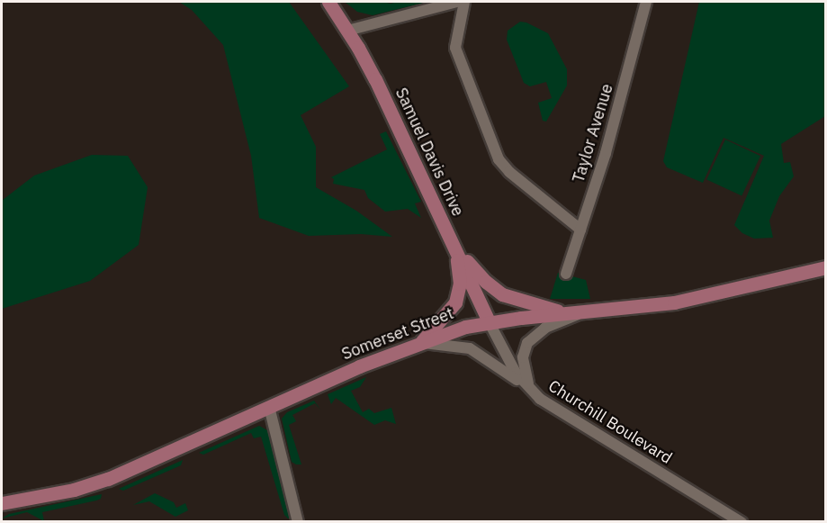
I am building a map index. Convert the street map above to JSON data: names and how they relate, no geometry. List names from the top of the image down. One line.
{"streets":{"main road":["Samuel Davis Drive","Somerset Street"],"street":["Taylor Avenue","Churchill Boulevard"]},"crossings":[["Samuel Davis Drive","Somerset Street"],["Samuel Davis Drive","Churchill Boulevard"],["Somerset Street","Churchill Boulevard"]]}
